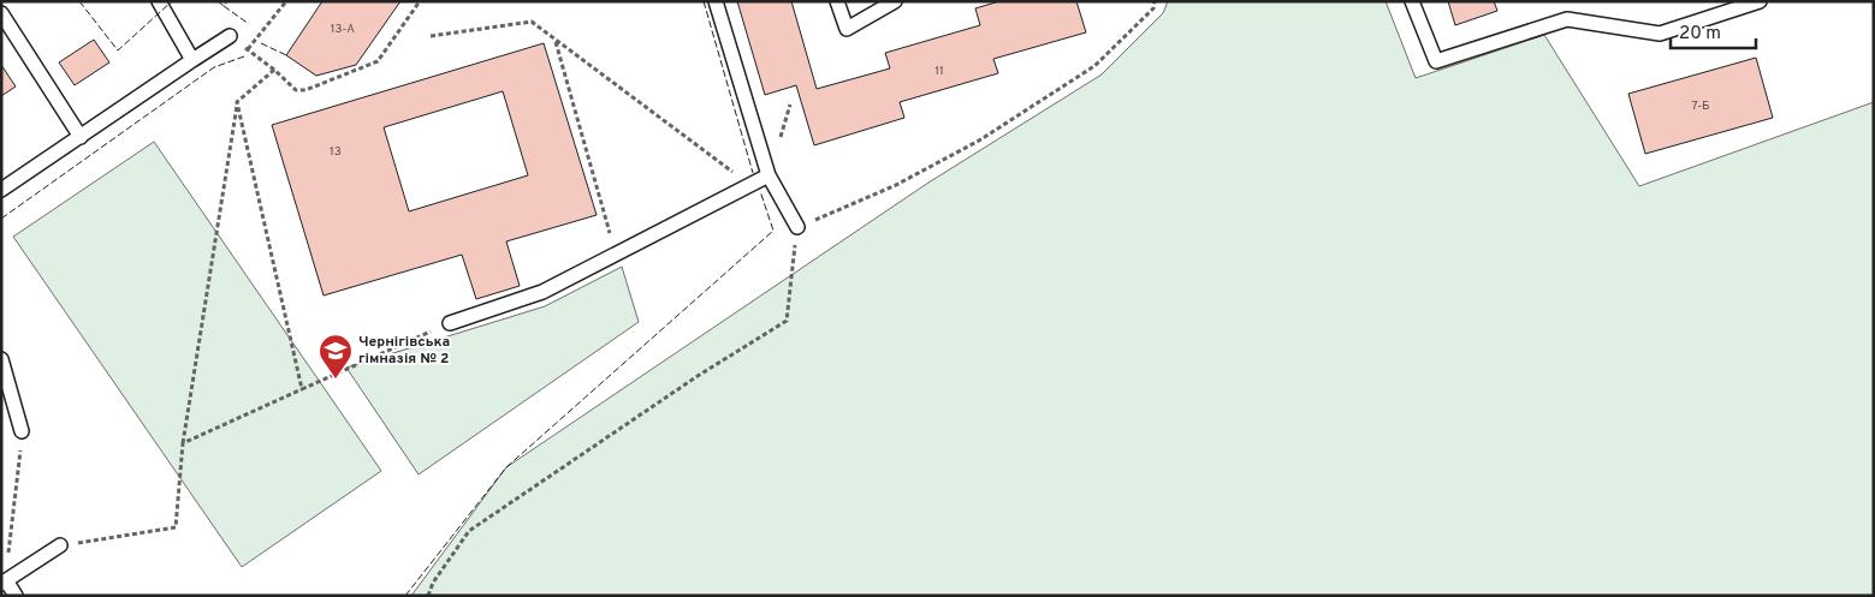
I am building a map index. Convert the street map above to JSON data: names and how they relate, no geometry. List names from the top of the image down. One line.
{"places":{"school or university":["Чернігівська гімназія № 2"]},"house_numbers":["13-А","11","7-Б","13"],"scale_bar":"20 m"}
